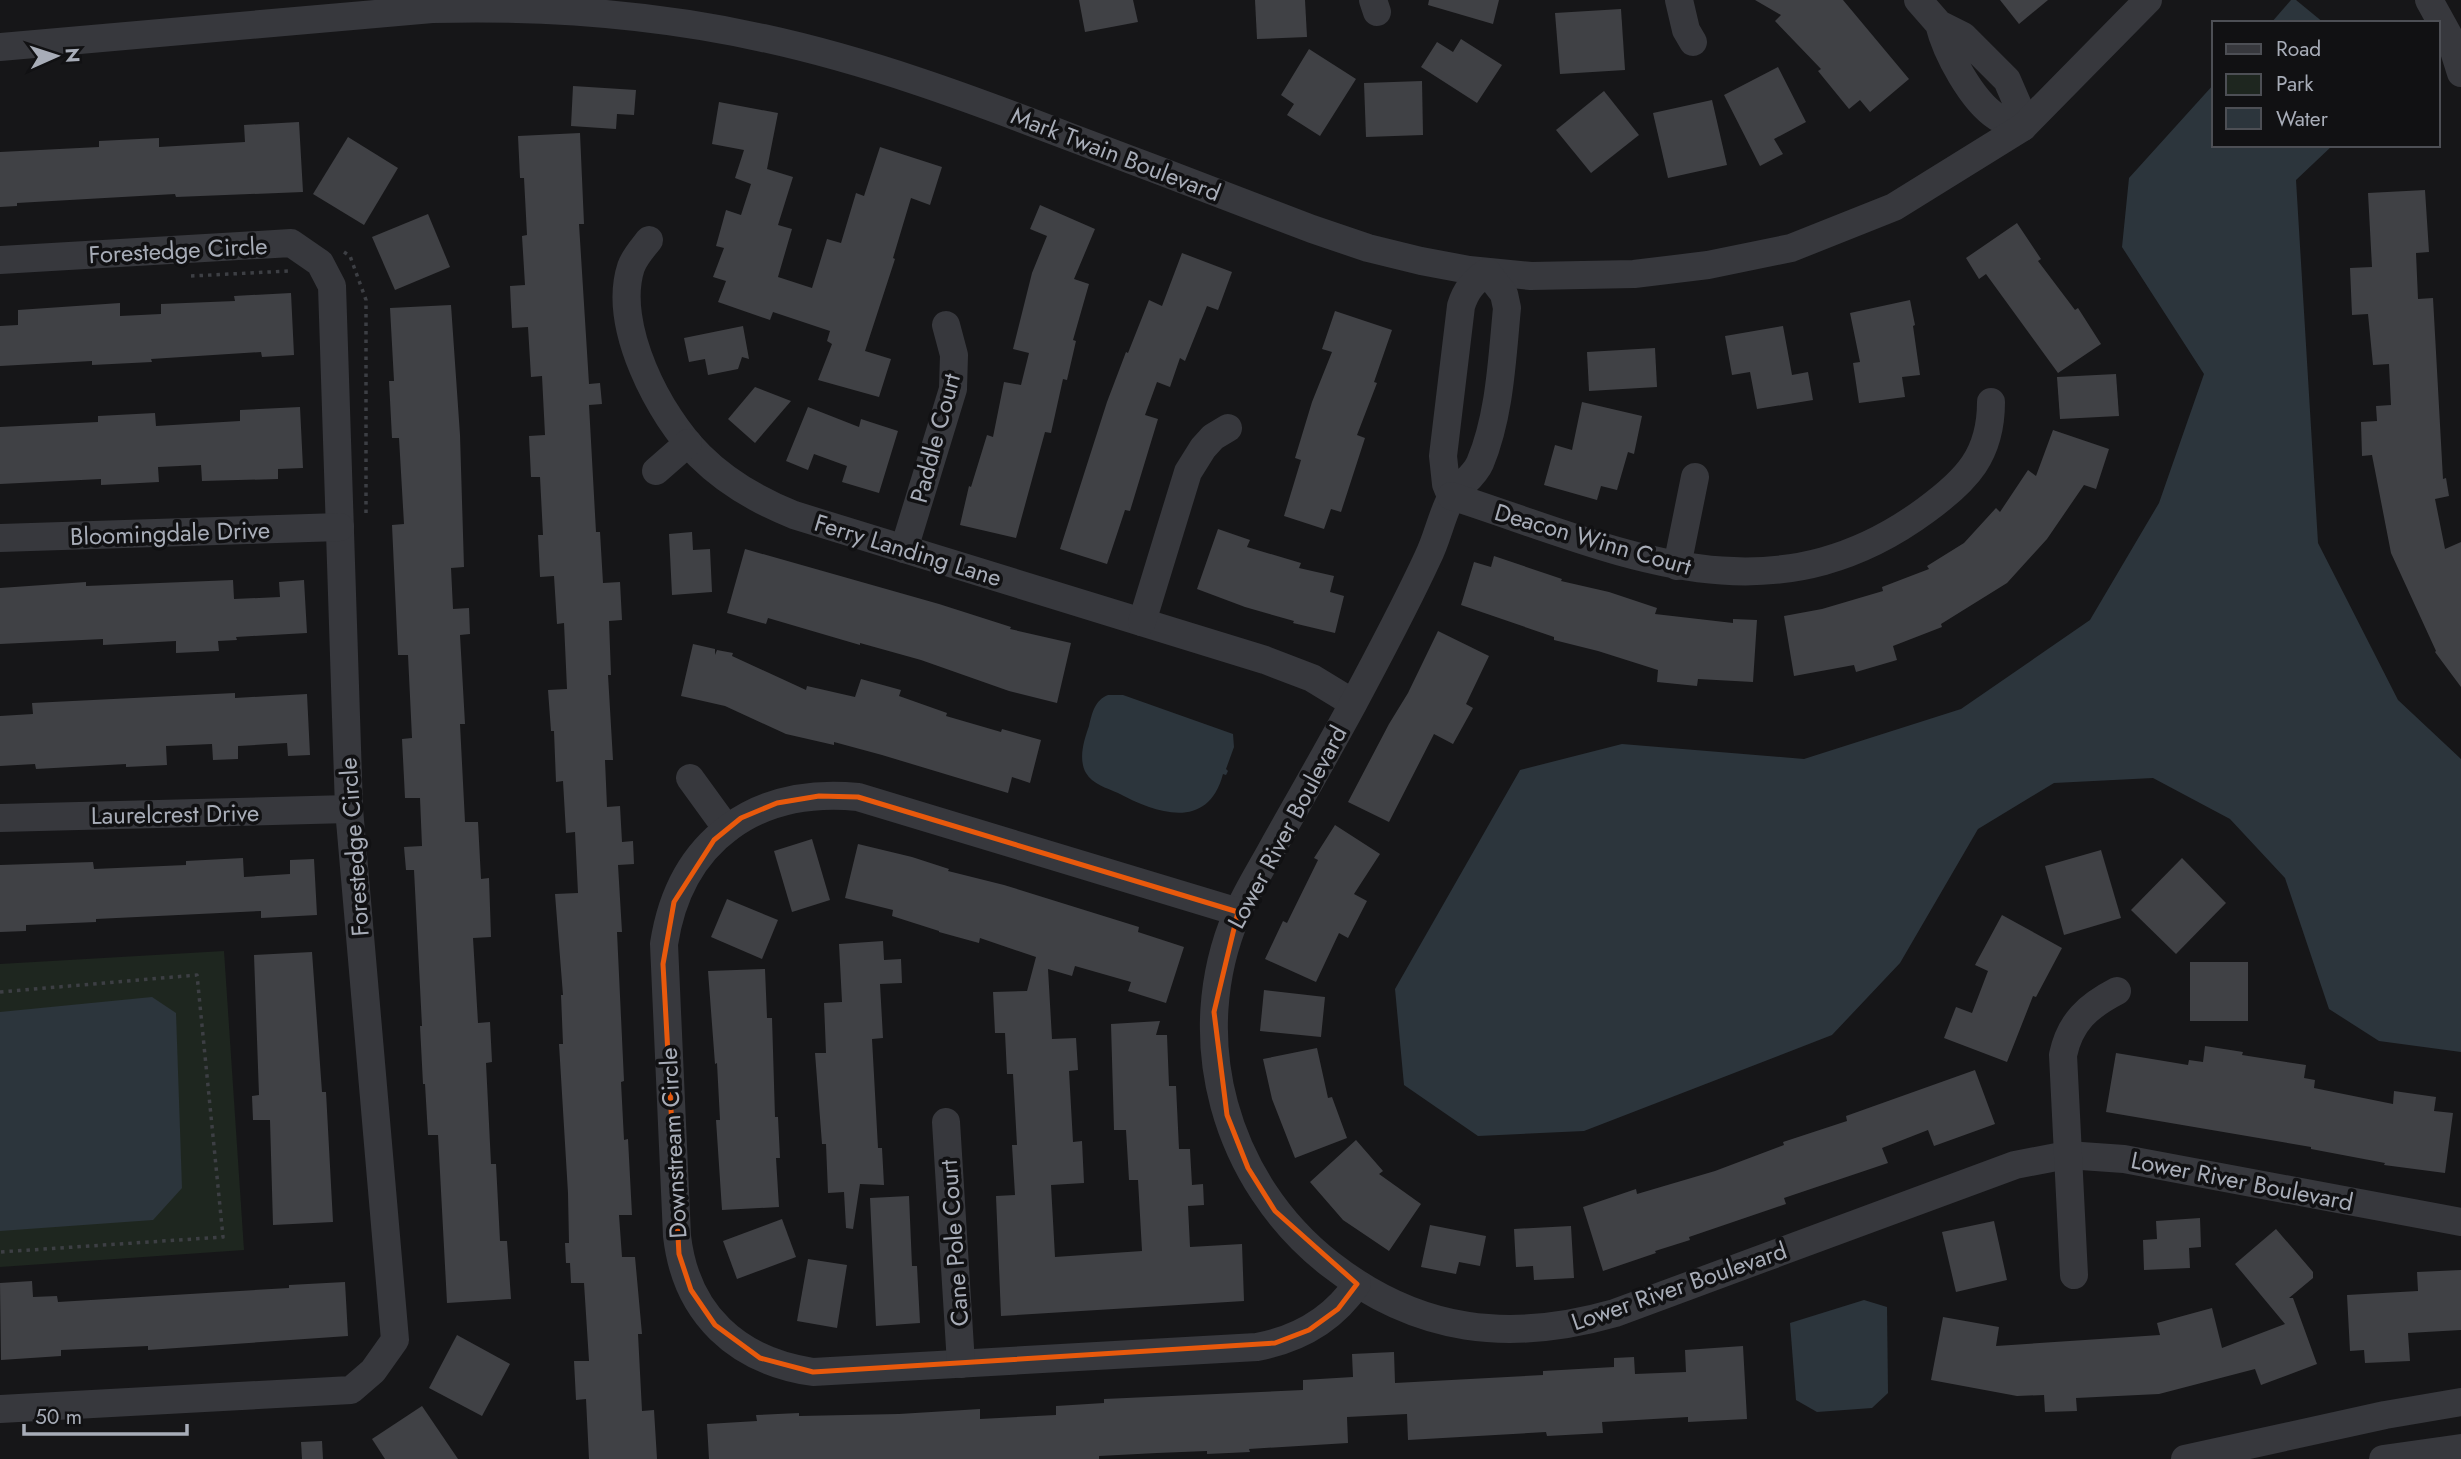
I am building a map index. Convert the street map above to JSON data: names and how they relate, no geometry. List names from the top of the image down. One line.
{"streets":{"street":["Mark Twain Boulevard","Forestedge Circle","Paddle Court","Bloomingdale Drive","Deacon Winn Court","Ferry Landing Lane","Laurelcrest Drive","Lower River Boulevard","Downstream Circle","Cane Pole Court"]},"crossings":[["Mark Twain Boulevard","Lower River Boulevard"],["Forestedge Circle","Bloomingdale Drive"],["Forestedge Circle","Laurelcrest Drive"],["Paddle Court","Ferry Landing Lane"],["Deacon Winn Court","Lower River Boulevard"],["Ferry Landing Lane","Lower River Boulevard"],["Lower River Boulevard","Downstream Circle"],["Downstream Circle","Cane Pole Court"]],"legend":["Road","Park","Water"],"scale_bar":"50 m","north":"right"}
